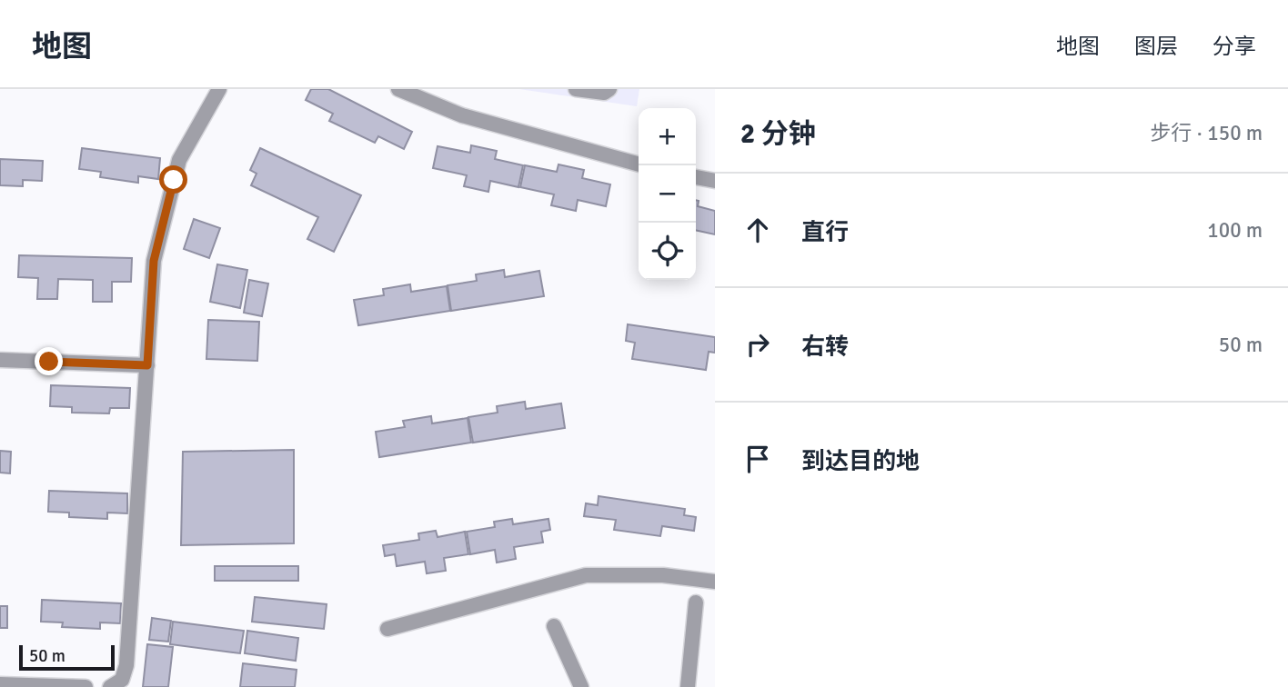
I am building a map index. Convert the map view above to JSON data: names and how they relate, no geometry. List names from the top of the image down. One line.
{"scale_bar":"50 m","page":{"header":"地图","nav":["地图","图层","分享"],"heading":["2 分钟","步行 · 150 m"],"map_buttons":["+","−"],"list":[["直行","100 m"],["右转","50 m"],"到达目的地"],"scale":"50 m"}}
